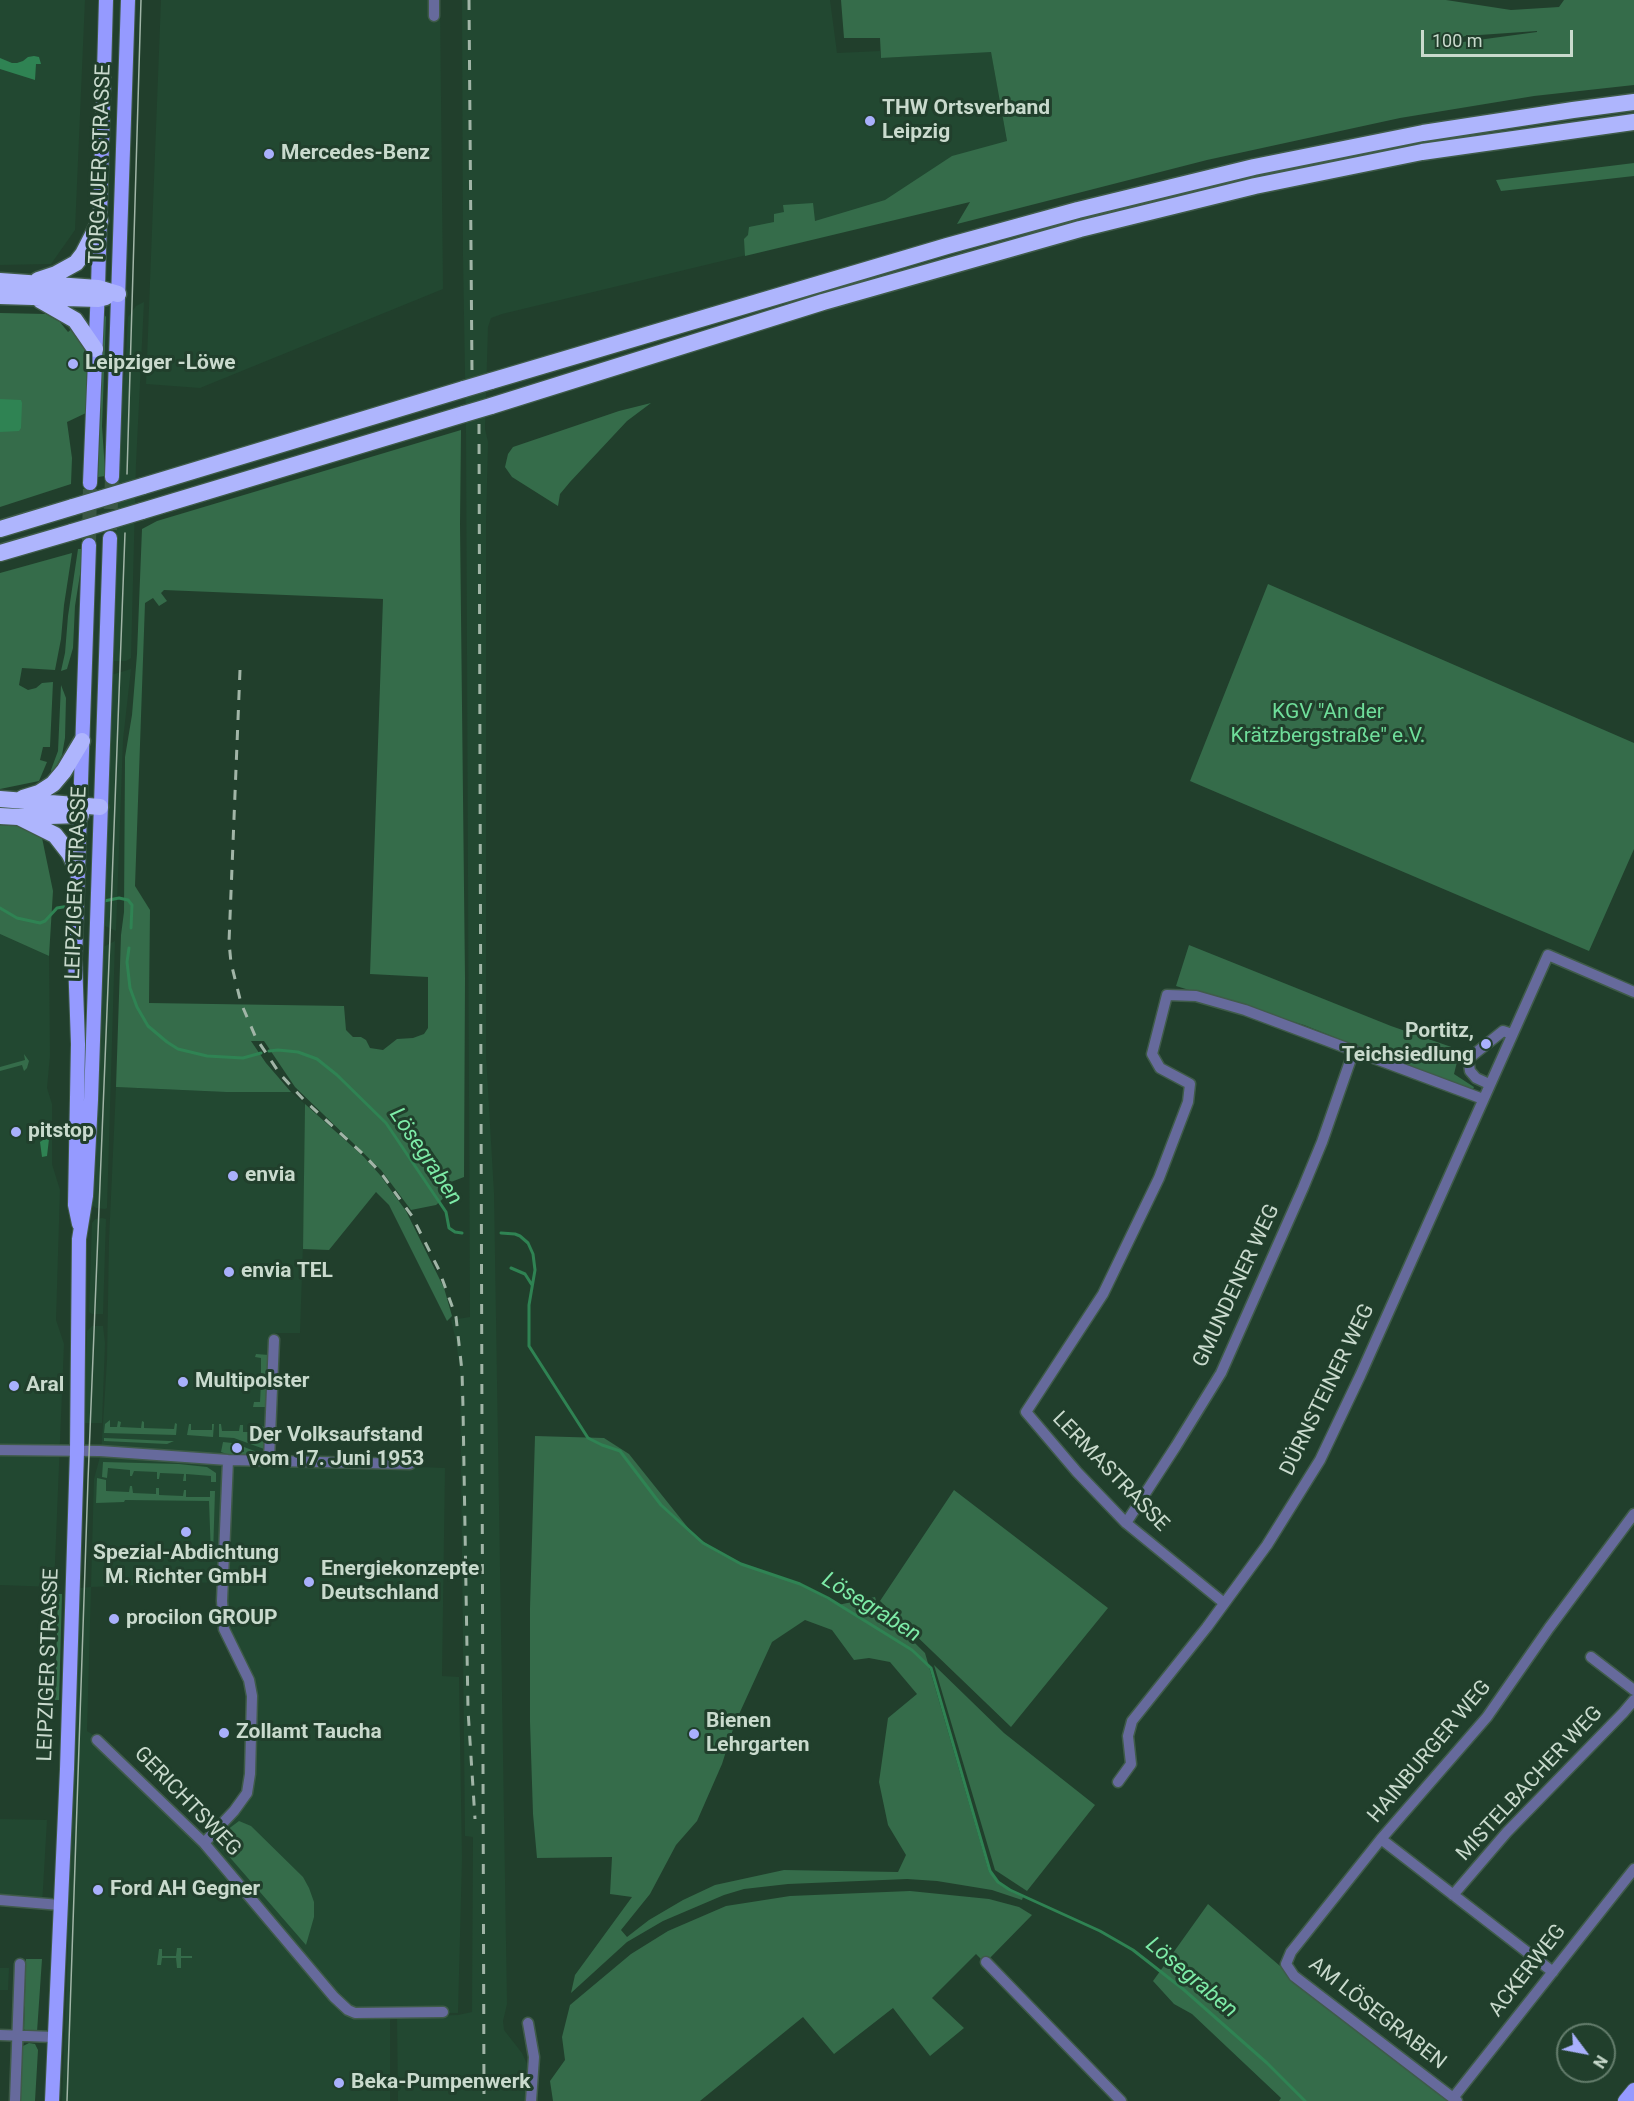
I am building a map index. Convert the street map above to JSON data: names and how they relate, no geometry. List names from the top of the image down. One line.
{"streets":{"main road":["TORGAUER STRASSE","LEIPZIGER STRASSE"],"street":["GMUNDENER WEG","DÜRNSTEINER WEG","LERMASTRASSE","HAINBURGER WEG","MISTELBACHER WEG","GERICHTSWEG","ACKERWEG","AM LÖSEGRABEN"]},"crossings":[["GMUNDENER WEG","LERMASTRASSE"],["DÜRNSTEINER WEG","LERMASTRASSE"],["HAINBURGER WEG","MISTELBACHER WEG"],["HAINBURGER WEG","ACKERWEG"],["HAINBURGER WEG","AM LÖSEGRABEN"],["ACKERWEG","AM LÖSEGRABEN"]],"water":["Lösegraben"],"parks":["KGV \"An der Krätzbergstraße\" e.V."],"places":["THW Ortsverband Leipzig","Mercedes-Benz","Leipziger -Löwe","Portitz, Teichsiedlung","pitstop","envia","envia TEL","Multipolster","Aral","Der Volksaufstand vom 17. Juni 1953","Spezial-Abdichtung M. Richter GmbH","Energiekonzepte Deutschland","procilon GROUP","Zollamt Taucha","Bienen Lehrgarten","Ford AH Gegner","Beka-Pumpenwerk"],"scale_bar":"100 m","north":"bottom right"}
